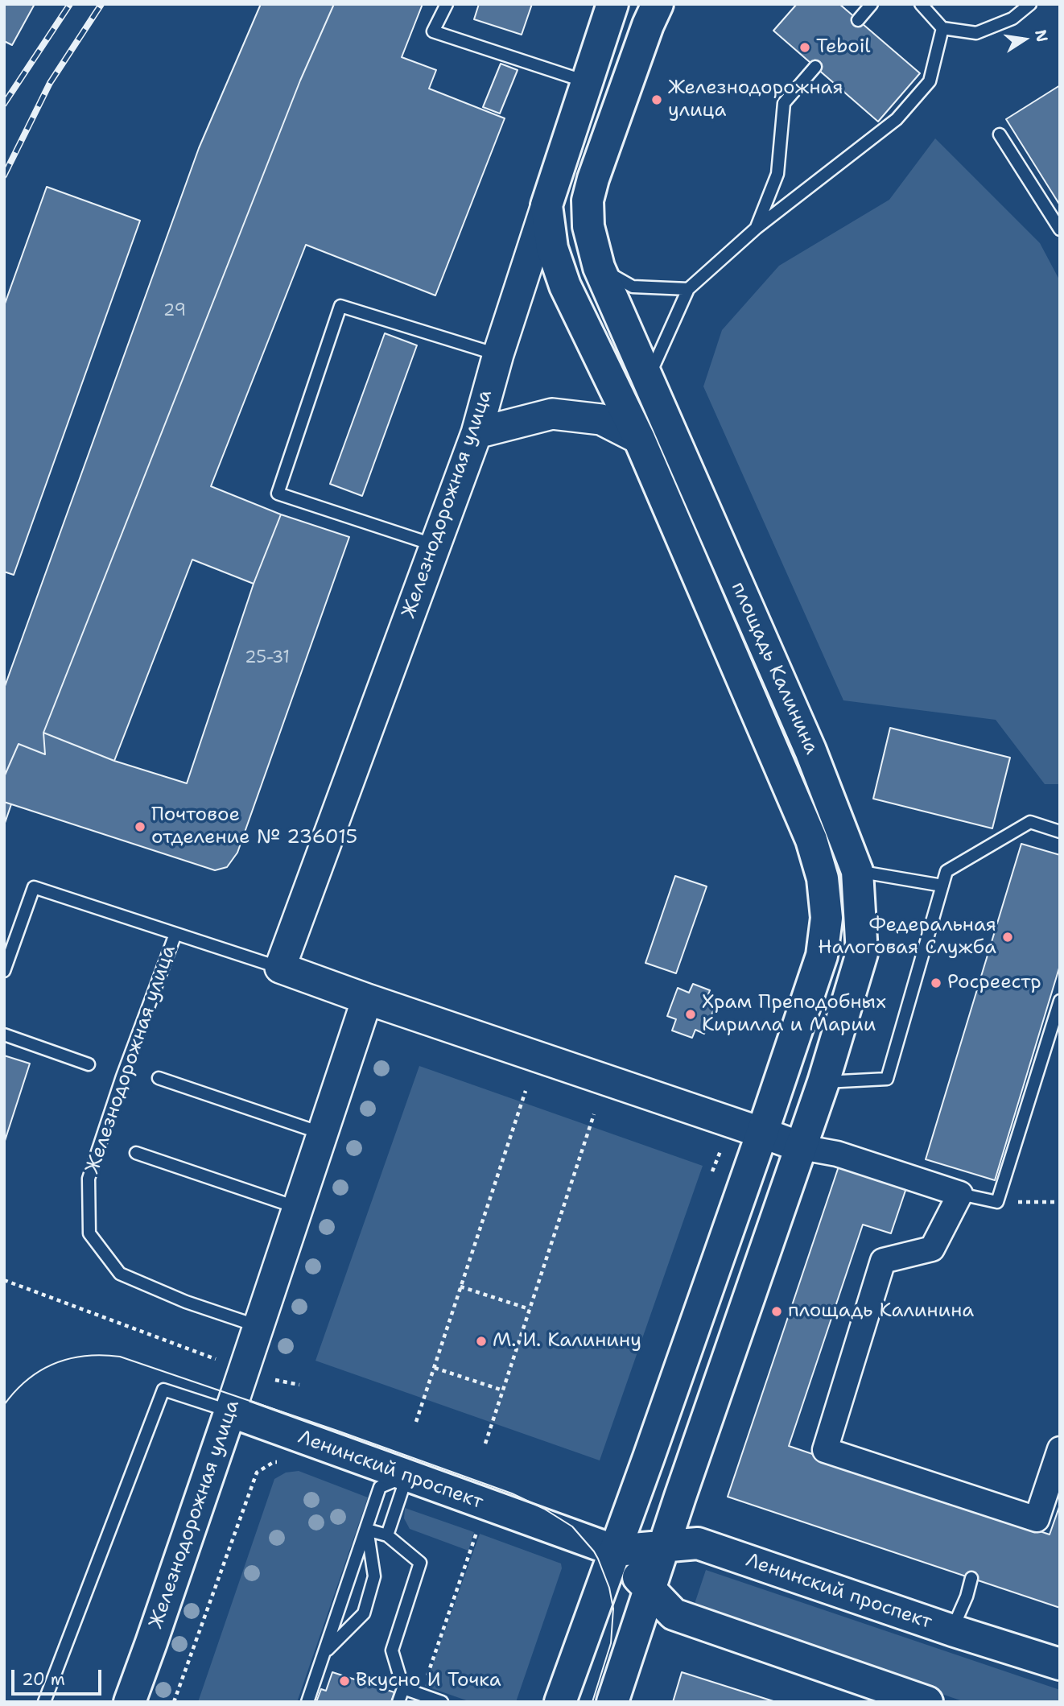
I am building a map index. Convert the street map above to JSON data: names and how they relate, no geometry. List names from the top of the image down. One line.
{"streets":{"main road":["Железнодорожная улица","площадь Калинина","Ленинский проспект"]},"crossings":[["Железнодорожная улица","площадь Калинина"],["Железнодорожная улица","Ленинский проспект"],["площадь Калинина","Ленинский проспект"]],"places":["Teboil","Железнодорожная улица","Почтовое отделение № 236015","Федеральная Налоговая Служба","Росреестр","Храм Преподобных Кирилла и Марии","площадь Калинина","М. И. Калинину","Вкусно И Точка"],"house_numbers":["29","25-31"],"scale_bar":"20 m","north":"right"}
